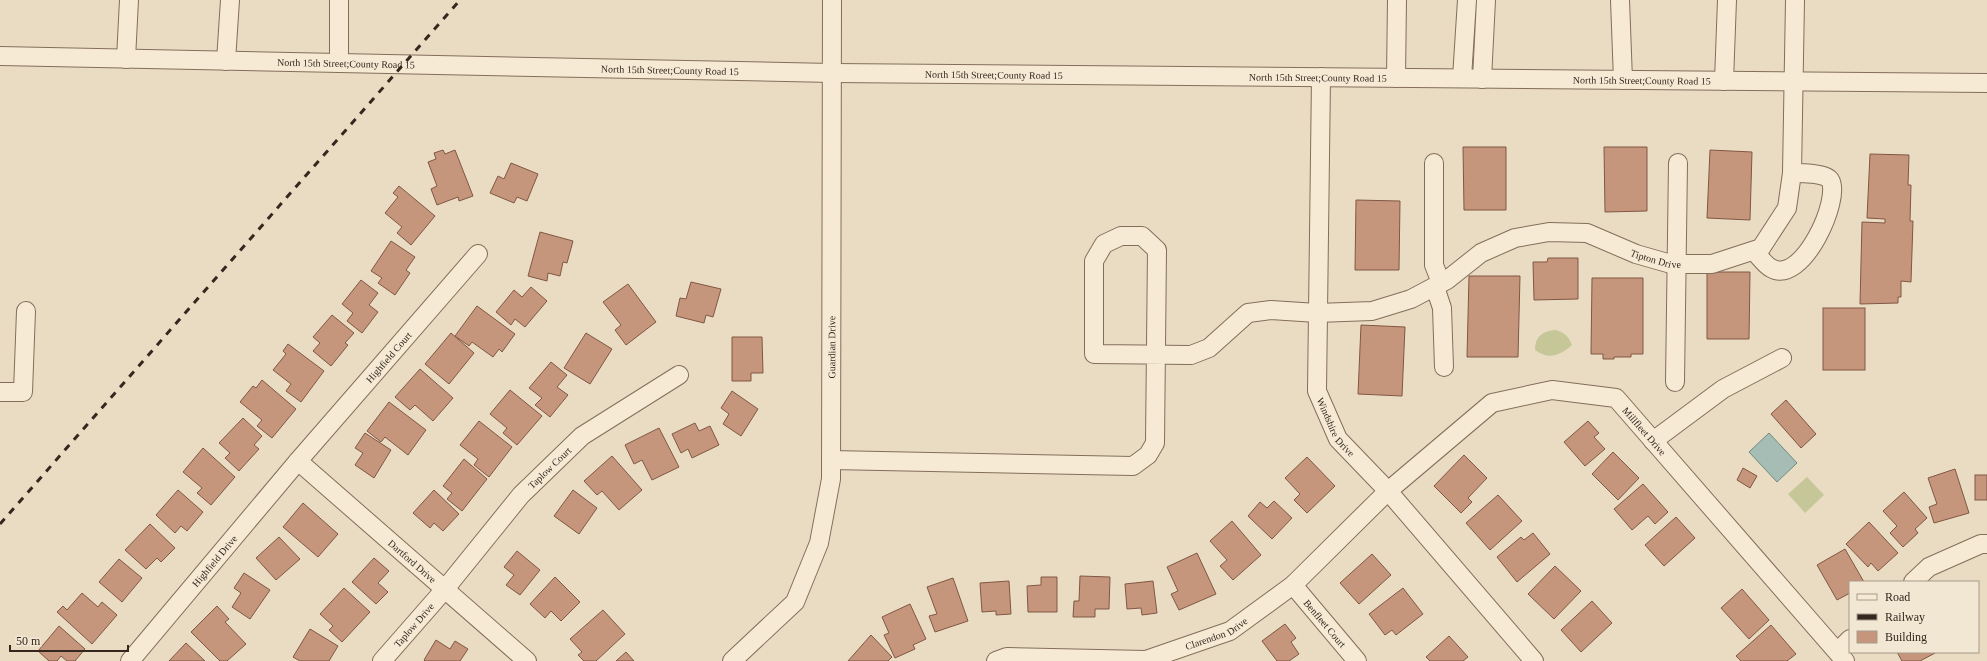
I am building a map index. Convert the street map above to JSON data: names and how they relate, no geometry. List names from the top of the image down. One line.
{"streets":{"street":["North 15th Street;County Road 15","Tipton Drive","Guardian Drive","Highfield Court","Windshire Drive","Millfleet Drive","Taplow Court","Highfield Drive","Dartford Drive","Benfleet Court","Taplow Drive","Clarendon Drive"]},"crossings":[["North 15th Street;County Road 15","Tipton Drive"],["North 15th Street;County Road 15","Guardian Drive"],["North 15th Street;County Road 15","Windshire Drive"],["Tipton Drive","Windshire Drive"],["Highfield Court","Highfield Drive"],["Highfield Court","Dartford Drive"],["Windshire Drive","Millfleet Drive"],["Windshire Drive","Clarendon Drive"],["Millfleet Drive","Clarendon Drive"],["Taplow Court","Dartford Drive"],["Taplow Court","Taplow Drive"],["Highfield Drive","Dartford Drive"],["Dartford Drive","Taplow Drive"],["Benfleet Court","Clarendon Drive"]],"legend":["Road","Railway","Building"],"scale_bar":"50 m"}
